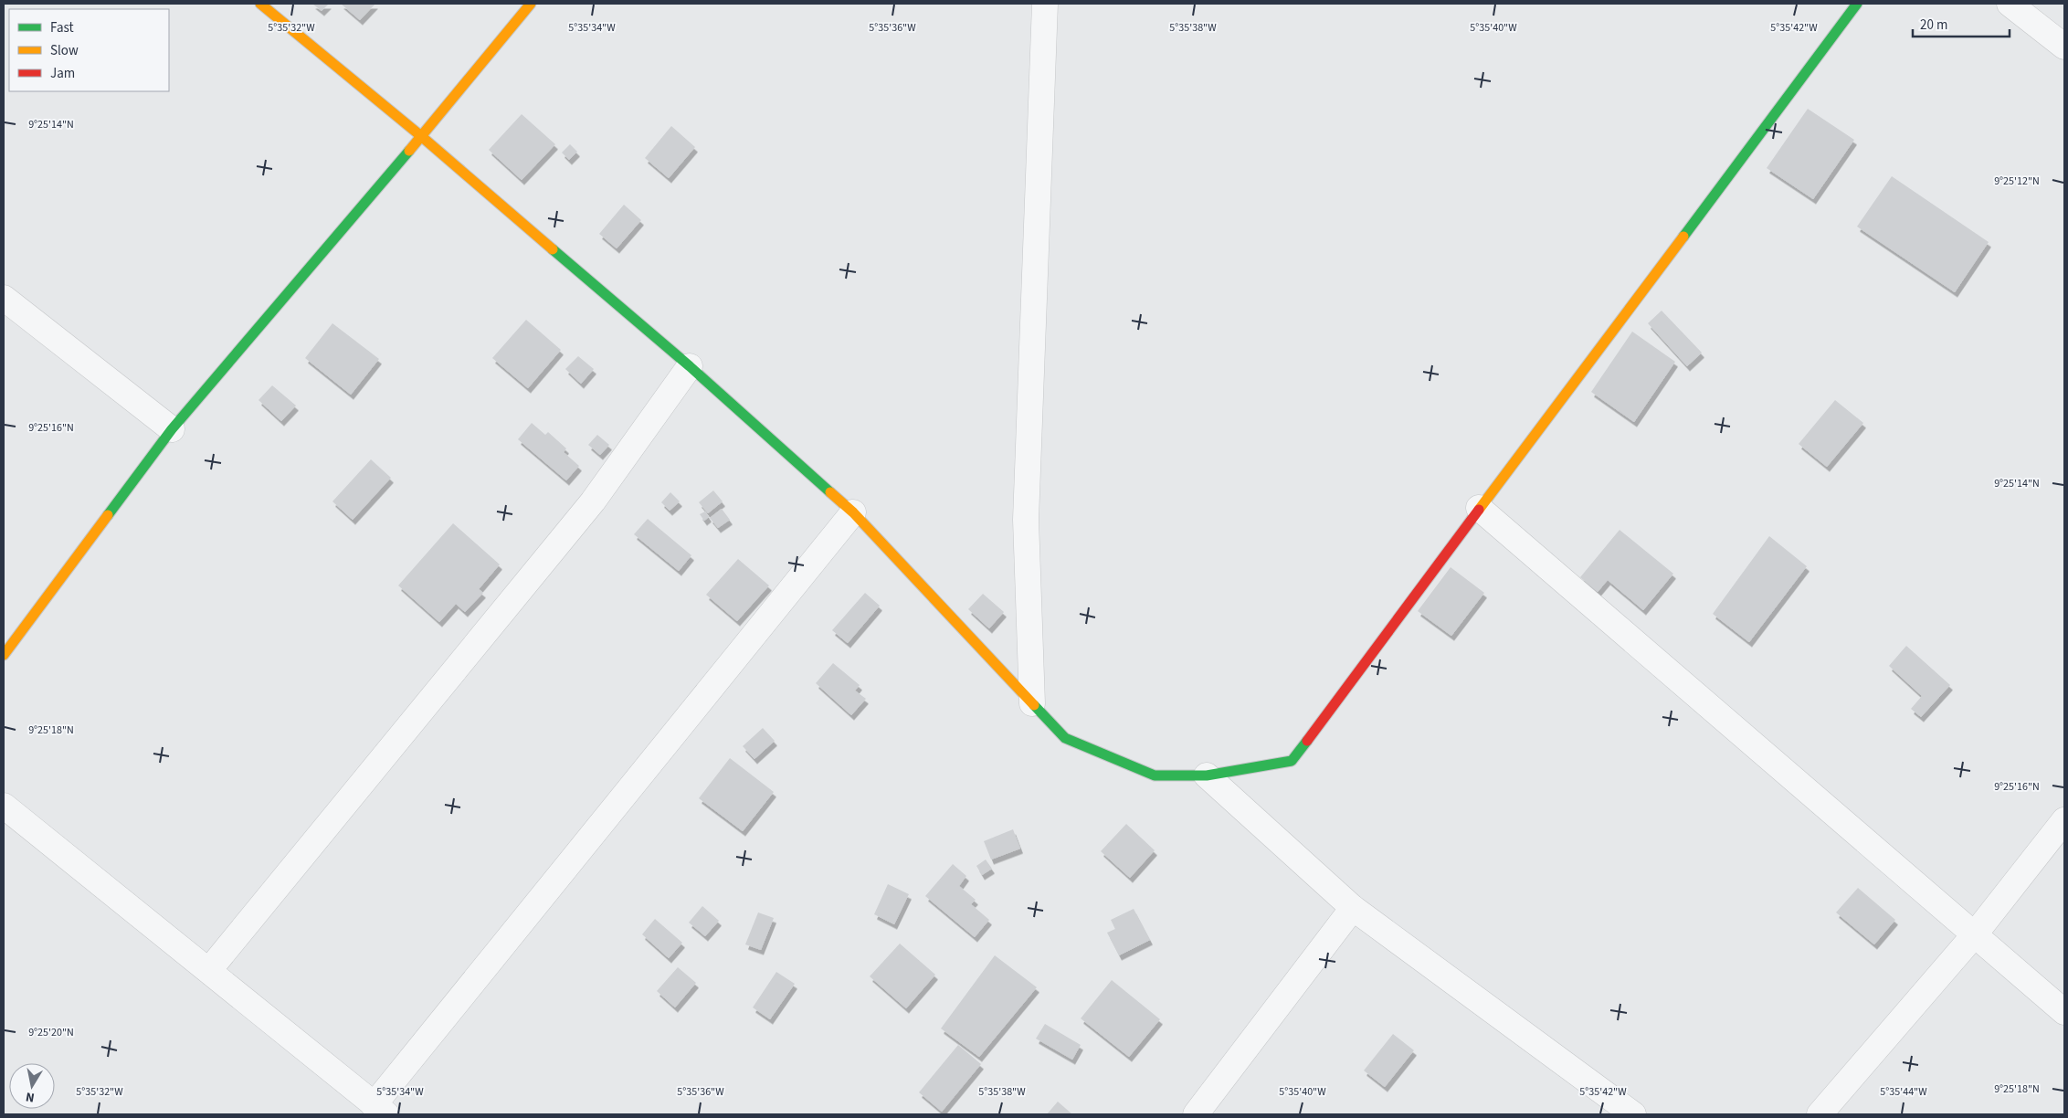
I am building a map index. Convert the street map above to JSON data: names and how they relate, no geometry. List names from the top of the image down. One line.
{"legend":["Fast","Slow","Jam"],"scale_bar":"20 m","north":"bottom","coordinates":["5°35'32\"W","5°35'34\"W","5°35'36\"W","5°35'38\"W","5°35'40\"W","5°35'42\"W","9°25'14\"N","9°25'12\"N","9°25'16\"N","9°25'18\"N","9°25'20\"N","5°35'44\"W"]}
